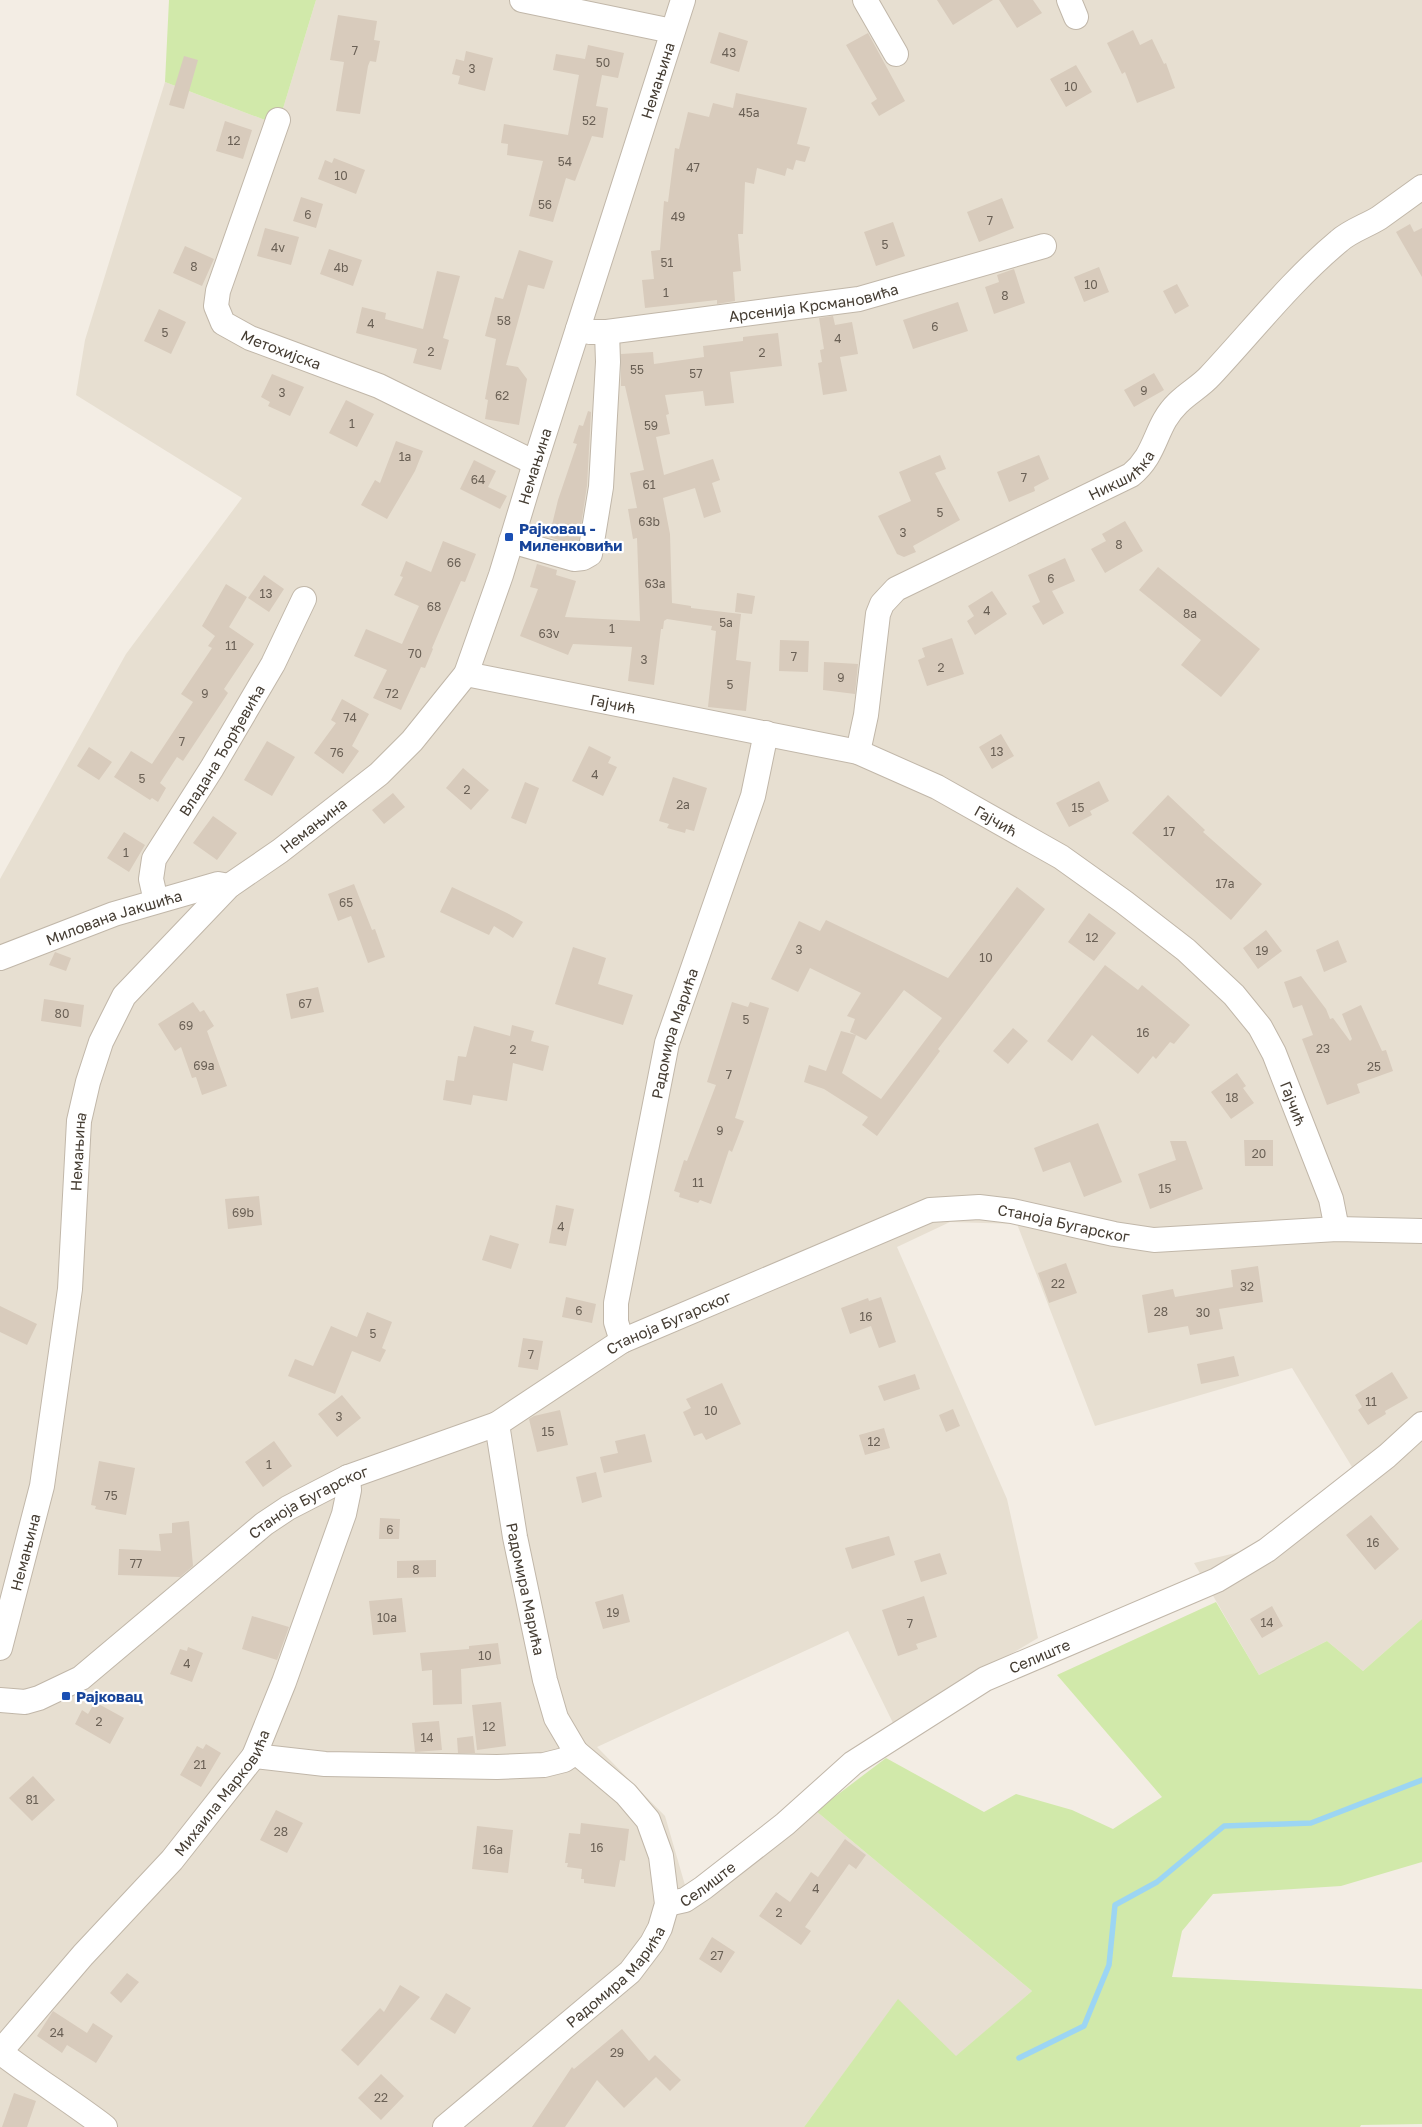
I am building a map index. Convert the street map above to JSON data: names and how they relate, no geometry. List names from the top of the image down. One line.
{"streets":{"street":["Немањина","Арсенија Крсмановића","Метохијска","Никшићка","Гајчић","Владана Ђорђевића","Милована Јакшића","Радомира Марића","Станоја Бугарског","Селиште","Михаила Марковића"]},"crossings":[["Немањина","Арсенија Крсмановића"],["Немањина","Метохијска"],["Немањина","Гајчић"],["Немањина","Милована Јакшића"],["Никшићка","Гајчић"],["Гајчић","Радомира Марића"],["Гајчић","Станоја Бугарског"],["Владана Ђорђевића","Милована Јакшића"],["Радомира Марића","Станоја Бугарског"],["Радомира Марића","Селиште"],["Станоја Бугарског","Михаила Марковића"]],"places":{"transit":["Рајковац - Миленковићи","Рајковац"]},"house_numbers":["7","43","50","3","10","45a","52","12","54","47","10","56","6","49","7","5","4v","51","8","4b","10","1","8","58","4","6","5","4","2","2","55","57","9","3","62","1","59","1a","7","64","61","5","63b","3","8","66","6","63a","13","68","4","8a","5a","1","63v","11","70","7","3","2","9","5","9","72","74","7","13","76","4","5","2","2a","15","17","1","17a","65","12","3","19","10","67","80","5","69","16","23","2","69a","25","7","18","9","20","11","15","69b","4","22","32","6","28","30","16","5","7","11","10","3","15","12","1","75","6","16","77","8","19","10a","14","7","10","4","2","12","14","21","81","28","16","16a","4","2","27","24","29","22"]}
